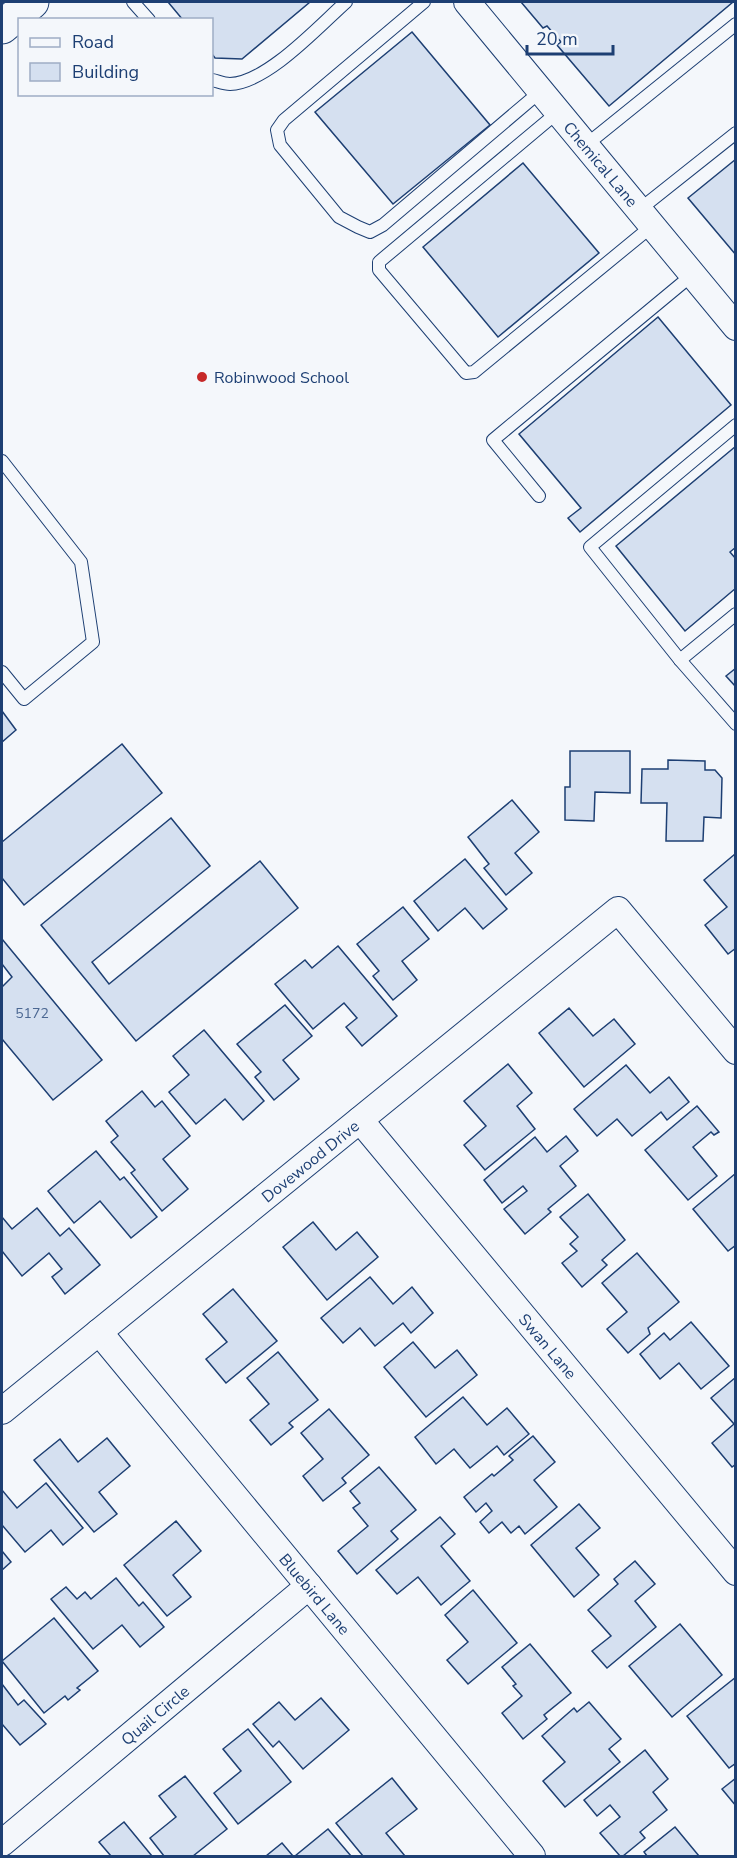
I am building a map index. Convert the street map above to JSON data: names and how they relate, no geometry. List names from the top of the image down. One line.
{"streets":{"street":["Chemical Lane","Dovewood Drive","Swan Lane","Bluebird Lane","Quail Circle"]},"crossings":[["Dovewood Drive","Swan Lane"],["Dovewood Drive","Bluebird Lane"],["Bluebird Lane","Quail Circle"]],"places":["Robinwood School"],"house_numbers":["5172"],"legend":["Road","Building"],"scale_bar":"20 m"}
